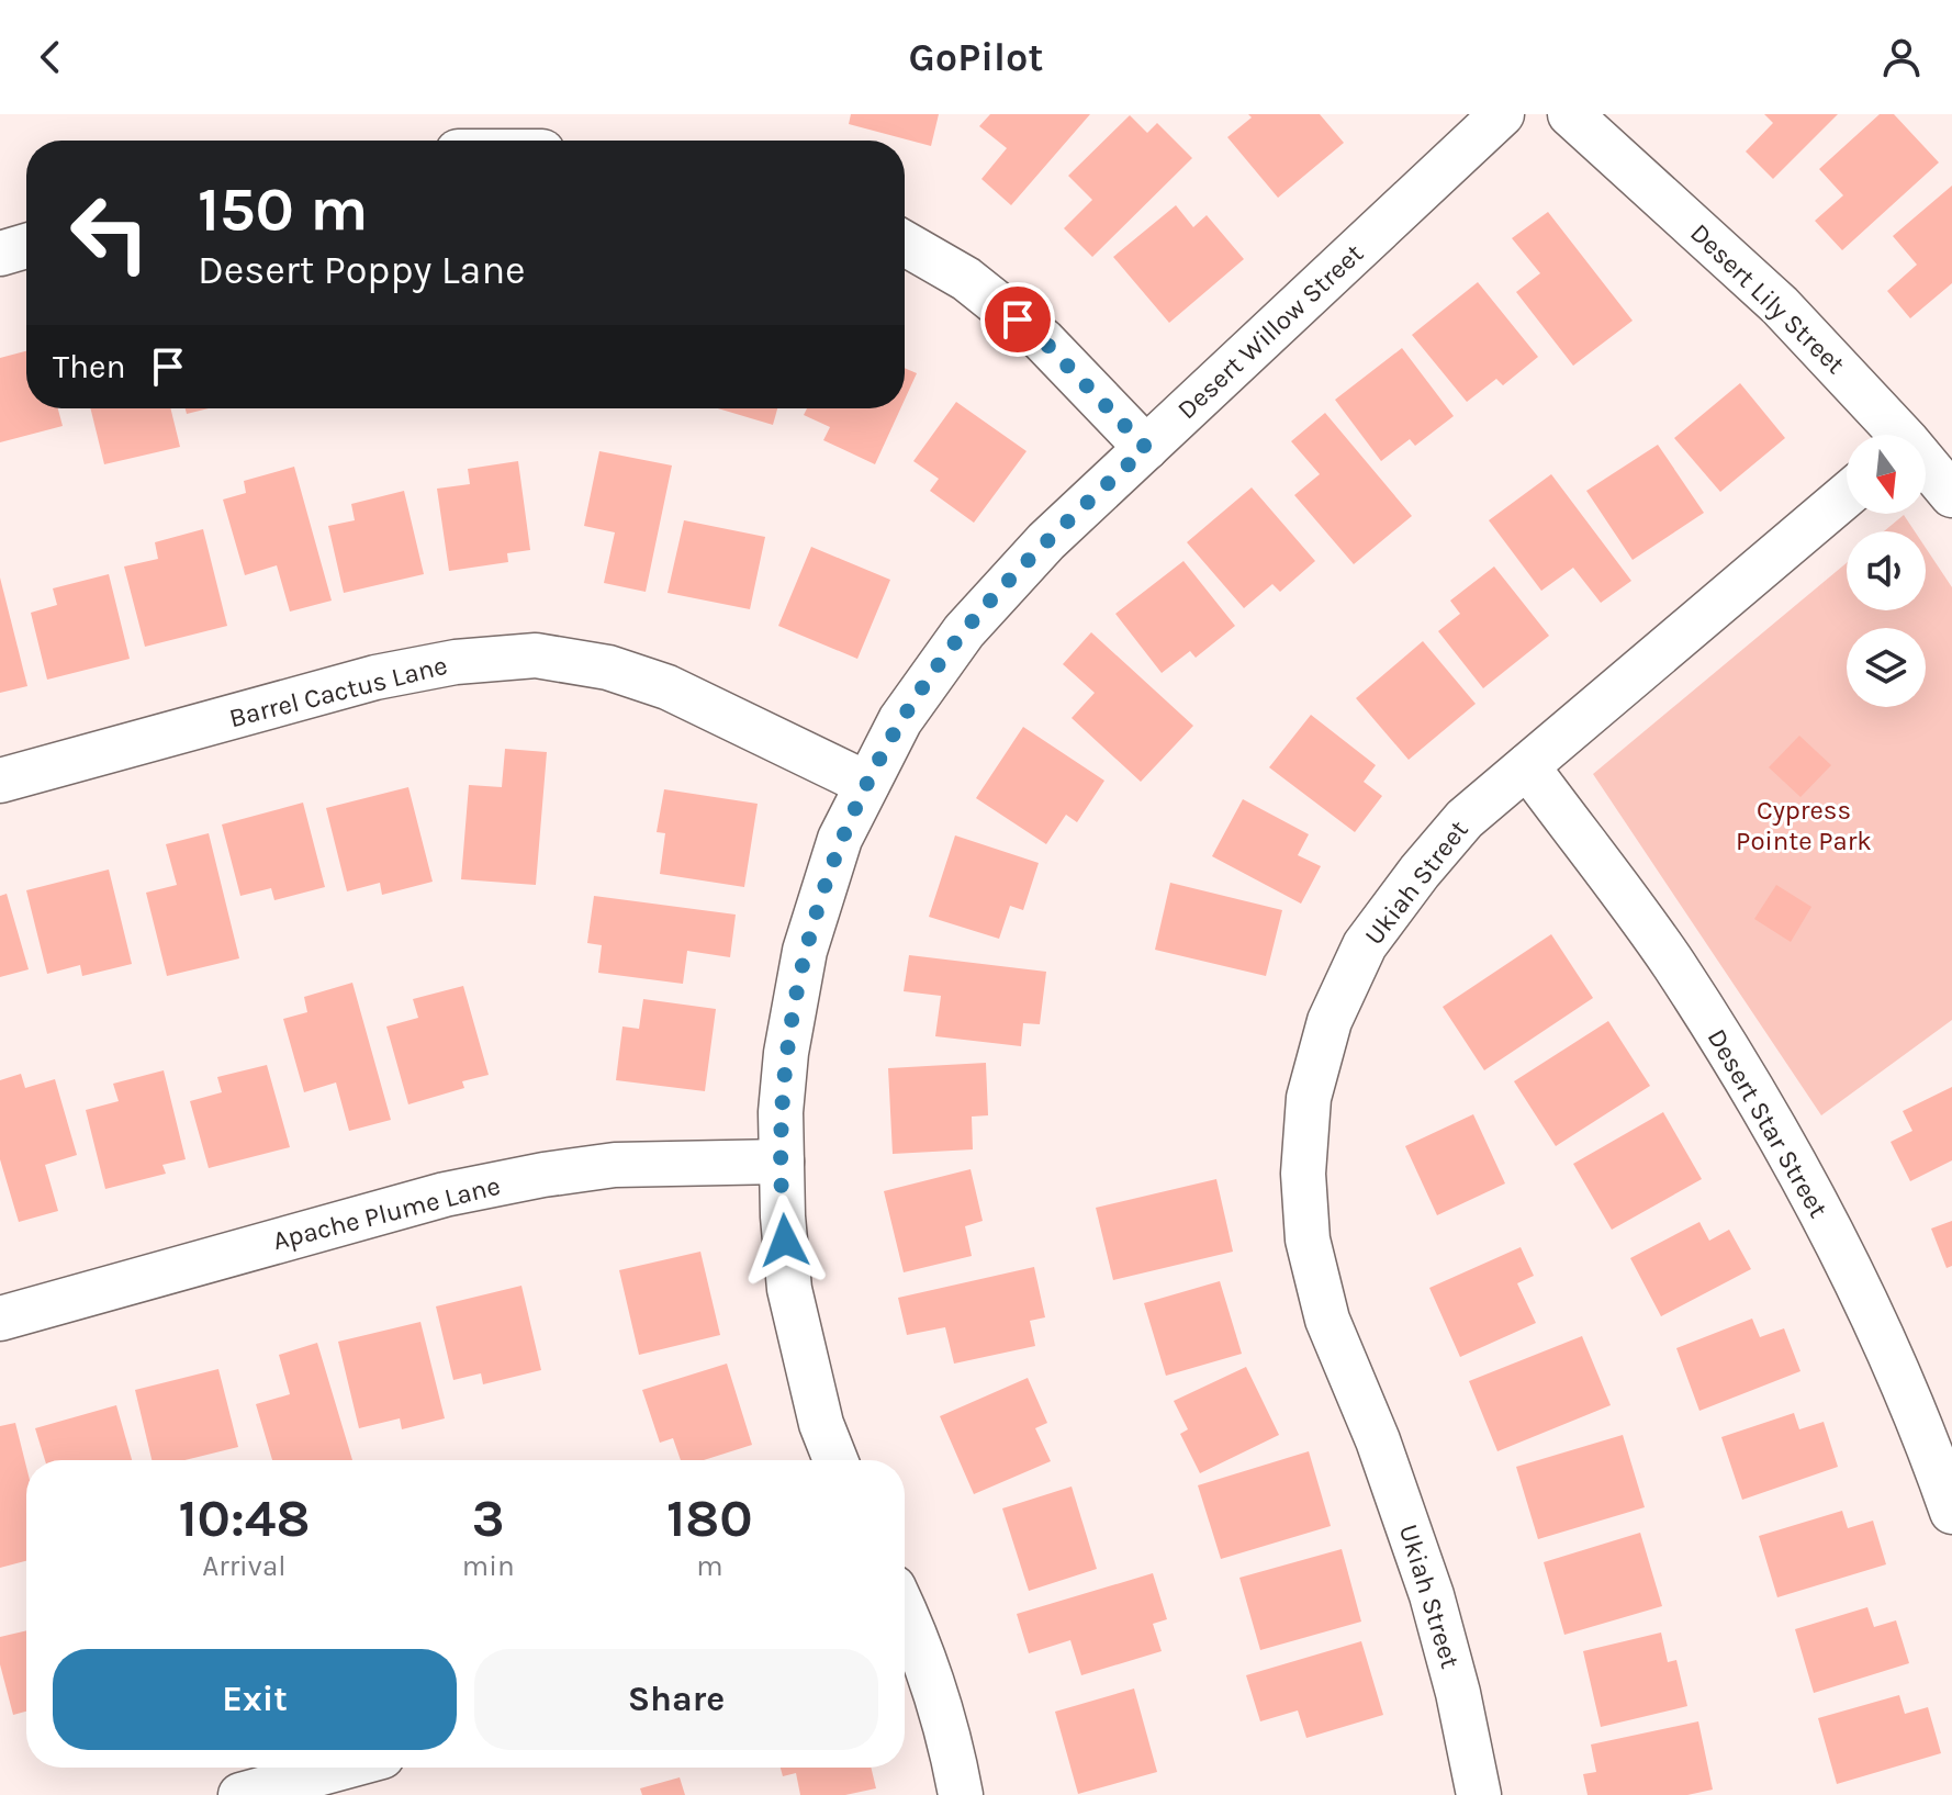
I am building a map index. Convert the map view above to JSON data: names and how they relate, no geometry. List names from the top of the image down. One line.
{"streets":{"street":["Desert Lily Street","Desert Willow Street","Barrel Cactus Lane","Ukiah Street","Desert Star Street","Apache Plume Lane"]},"crossings":[["Desert Willow Street","Barrel Cactus Lane"],["Desert Willow Street","Apache Plume Lane"],["Ukiah Street","Desert Star Street"]],"parks":["Cypress Pointe Park"],"north":"bottom","page":{"header":"GoPilot","turn":["150 m","Desert Poppy Lane"],"then":"Then","eta":["10:48","Arrival","3","min","180","m"],"buttons":["Exit","Share"]}}
